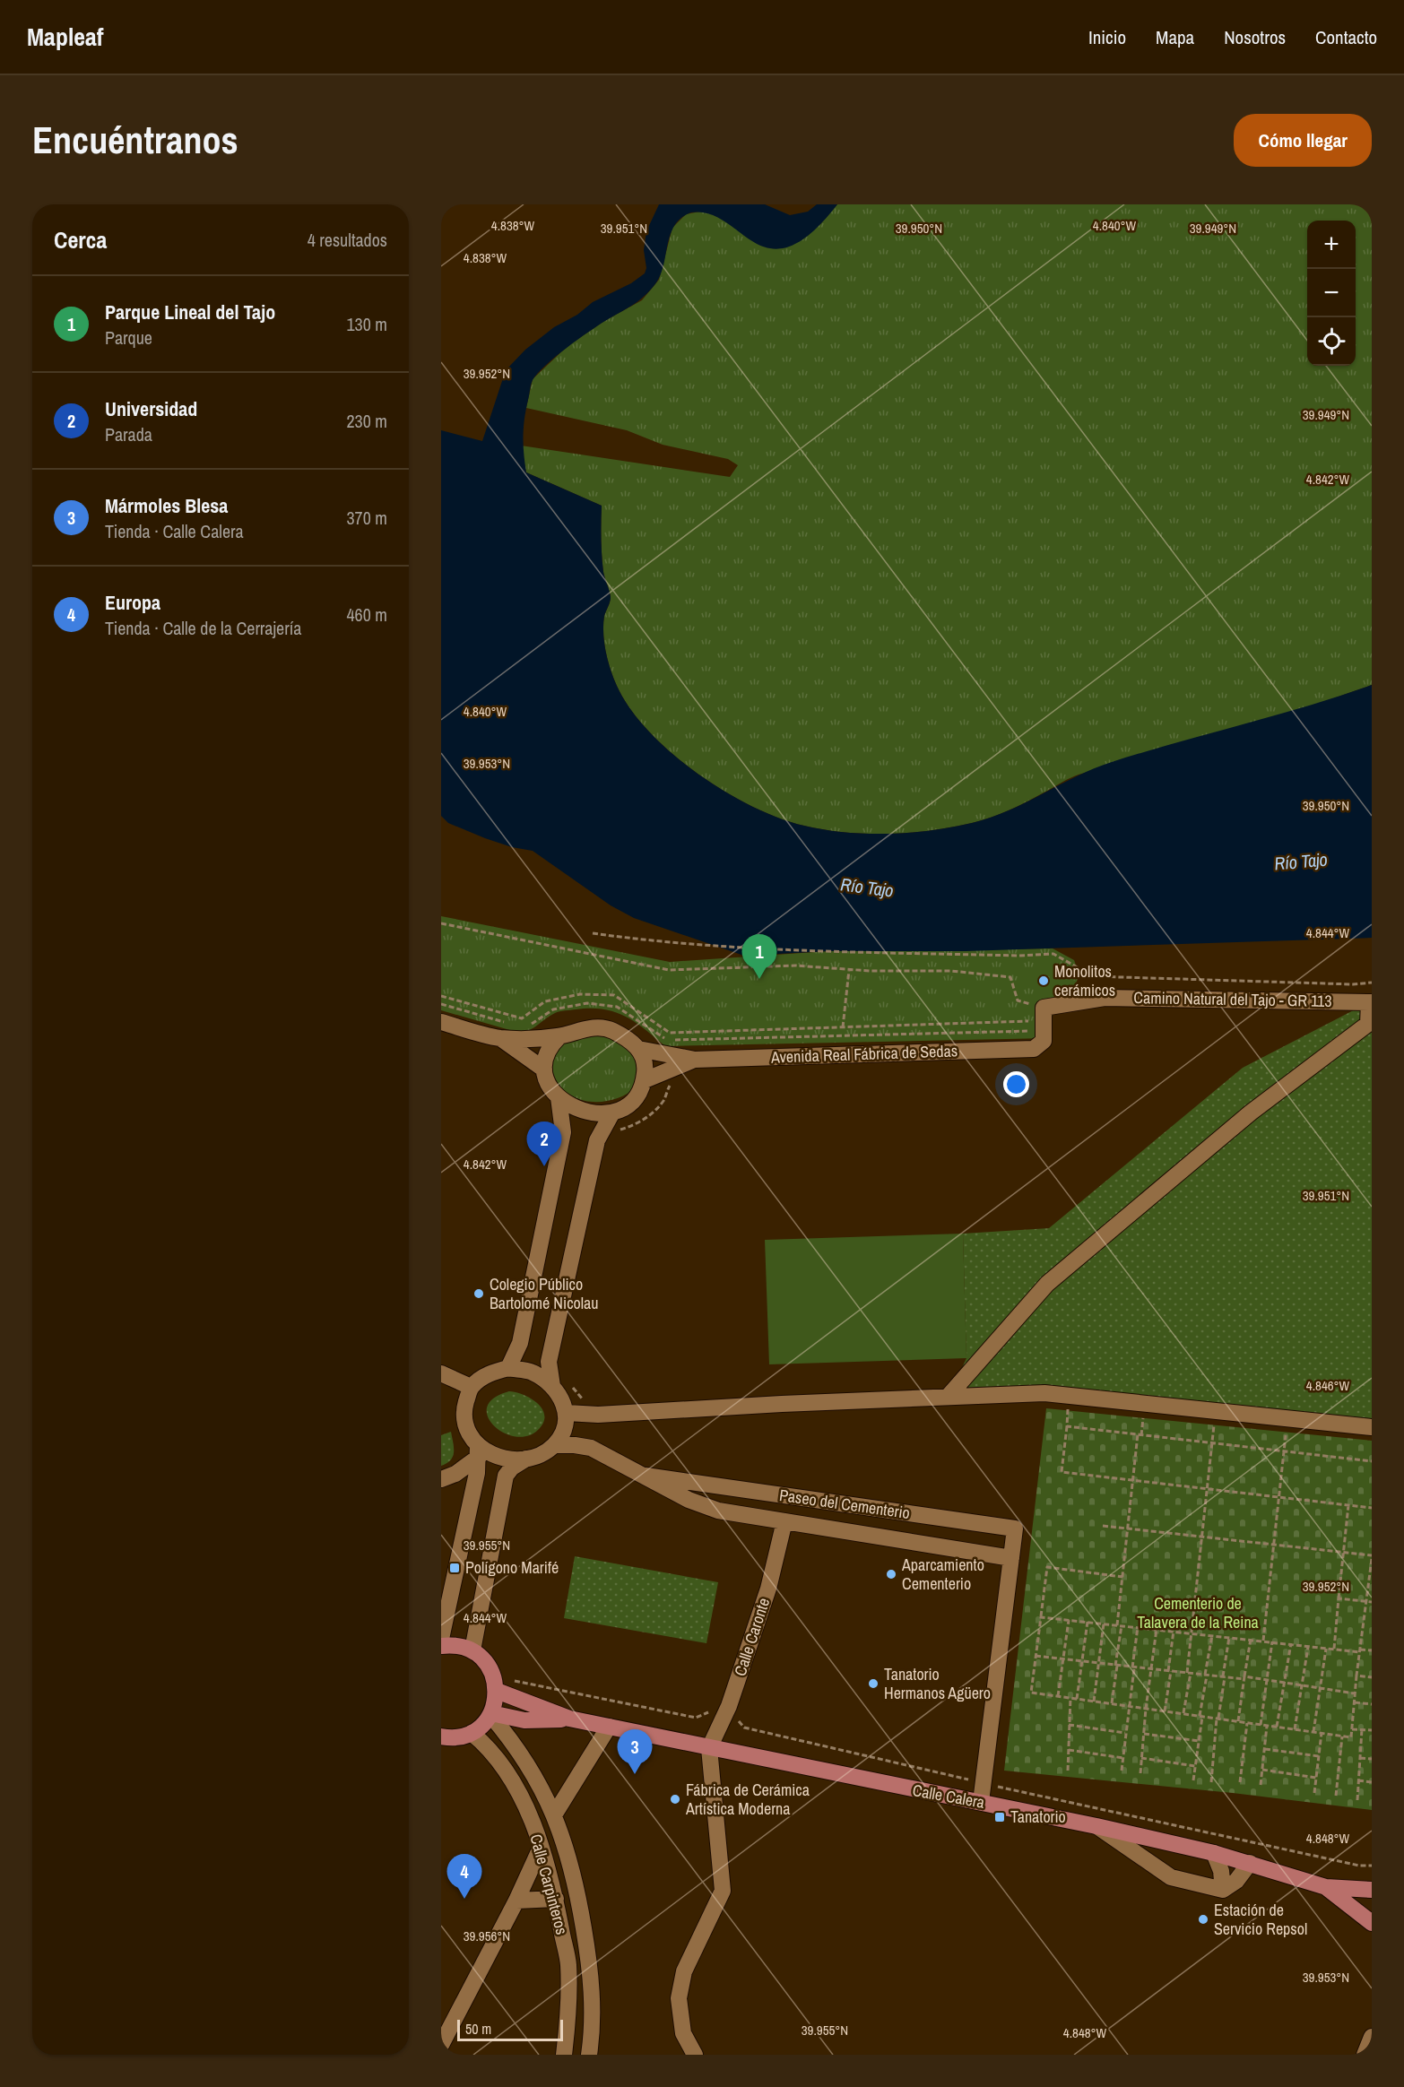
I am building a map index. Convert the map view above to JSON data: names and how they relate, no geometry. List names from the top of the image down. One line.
{"streets":{"main road":["Calle Calera"],"street":["Camino Natural del Tajo - GR 113","Avenida Real Fábrica de Sedas","Paseo del Cementerio","Calle Caronte","Calle Carpinteros"]},"crossings":[["Camino Natural del Tajo - GR 113","Avenida Real Fábrica de Sedas"],["Paseo del Cementerio","Calle Caronte"],["Paseo del Cementerio","Calle Calera"],["Calle Caronte","Calle Calera"],["Calle Calera","Calle Carpinteros"]],"water":["Río Tajo"],"parks":["Cementerio de Talavera de la Reina"],"places":{"other":["Monolitos cerámicos","Colegio Público Bartolomé Nicolau","Aparcamiento Cementerio","Tanatorio Hermanos Agüero","Fábrica de Cerámica Artística Moderna","Estación de Servicio Repsol"],"transit":["Polígono Marifé","Tanatorio"]},"scale_bar":"50 m","page":{"header":"Mapleaf","nav":["Inicio","Mapa","Nosotros","Contacto"],"buttons":"Cómo llegar","title":"Encuéntranos","heading":["Cerca","4 resultados"],"map_buttons":["+","−"],"list":[{"mark":"1","name":"Parque Lineal del Tajo","note":"Parque","value":"130 m"},{"mark":"2","name":"Universidad","note":"Parada","value":"230 m"},{"mark":"3","name":"Mármoles Blesa","note":"Tienda · Calle Calera","value":"370 m"},{"mark":"4","name":"Europa","note":"Tienda · Calle de la Cerrajería","value":"460 m"}],"pins":["1","2","3","4"],"scale":"50 m"},"coordinates":["4.838°W","4.840°W","39.951°N","39.950°N","39.949°N","39.952°N","4.842°W","39.953°N","4.844°W","4.846°W","39.955°N","4.848°W","39.956°N"]}
